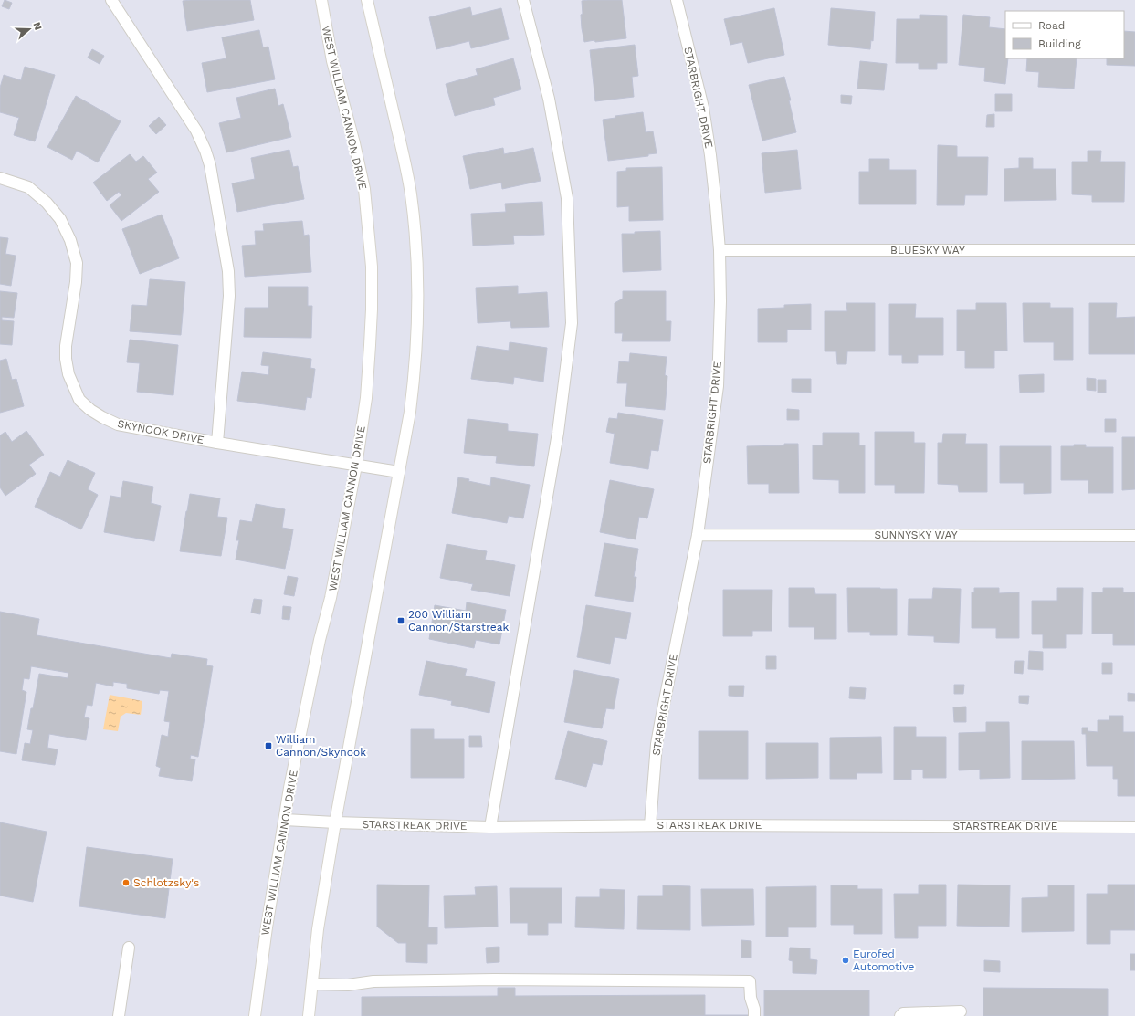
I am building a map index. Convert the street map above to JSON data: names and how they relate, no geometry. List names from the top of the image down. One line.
{"streets":{"street":["STARBRIGHT DRIVE","WEST WILLIAM CANNON DRIVE","BLUESKY WAY","SKYNOOK DRIVE","SUNNYSKY WAY","STARSTREAK DRIVE"]},"crossings":[["STARBRIGHT DRIVE","BLUESKY WAY"],["STARBRIGHT DRIVE","SUNNYSKY WAY"],["STARBRIGHT DRIVE","STARSTREAK DRIVE"],["WEST WILLIAM CANNON DRIVE","SKYNOOK DRIVE"],["WEST WILLIAM CANNON DRIVE","STARSTREAK DRIVE"]],"places":{"transit":["200 William Cannon/Starstreak","William Cannon/Skynook"],"other":["Schlotzsky's","Eurofed Automotive"]},"legend":["Road","Building"],"north":"right"}
